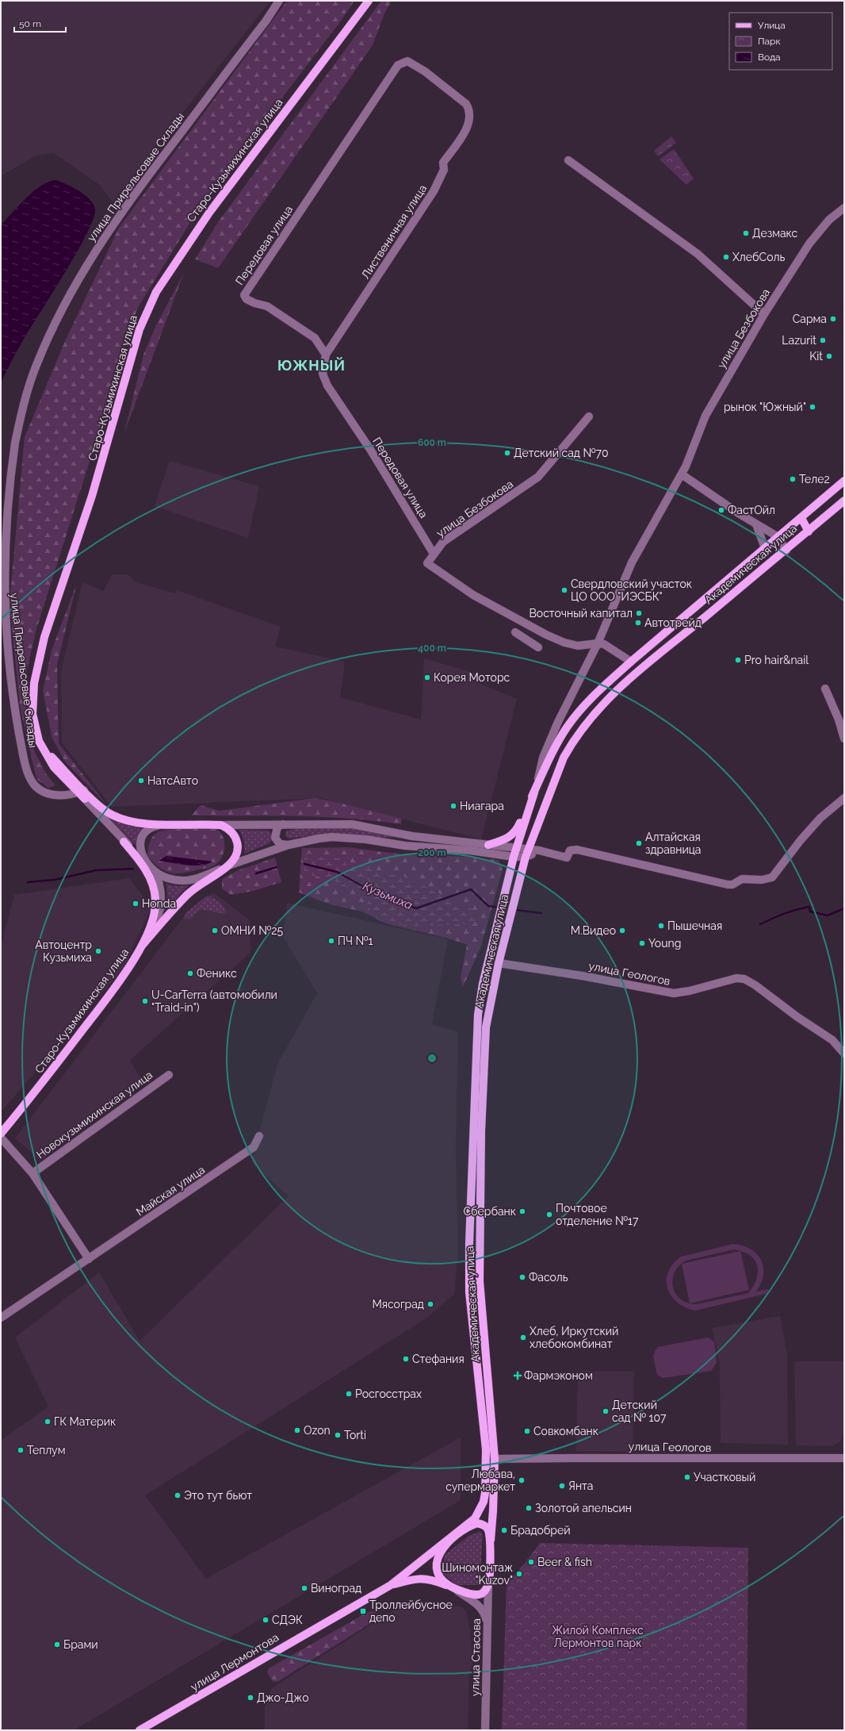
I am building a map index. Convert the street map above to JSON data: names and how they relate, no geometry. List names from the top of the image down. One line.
{"streets":{"main road":["Старо-Кузьмихинская улица","Академическая улица","улица Лермонтова"],"street":["улица Прирельсовые Склады","Лиственичная улица","Передовая улица","улица Безбокова","улица Геологов","Новокузьмихинская улица","Майская улица","улица Стасова"]},"crossings":[["Старо-Кузьмихинская улица","улица Прирельсовые Склады"],["Лиственичная улица","Передовая улица"],["Передовая улица","улица Безбокова"],["Академическая улица","улица Геологов"],["Академическая улица","улица Стасова"],["Академическая улица","улица Лермонтова"],["улица Стасова","улица Лермонтова"]],"districts":["ЮЖНЫЙ"],"water":["Кузьмиха"],"parks":["Жилой Комплекс Лермонтов парк"],"places":{"other":["Дезмакс","ХлебСоль","Сарма","Lazurit","Kit","рынок \"Южный\"","Детский сад №70","Теле2","ФастОйл","Свердловский участок ЦО ООО \"ИЭСБК\"","Восточный капитал","Автотрейд","Pro hair&nail","Корея Моторс","НатсАвто","Ниагара","Алтайская здравница","Honda","Пышечная","ОМНИ №25","М.Видео","ПЧ №1","Young","Автоцентр Кузьмиха","Феникс","U-CarTerra (автомобили \"Traid-in\")","Сбербанк","Почтовое отделение №17","Фасоль","Мясоград","Хлеб, Иркутский хлебокомбинат","Стефания","Росгосстрах","Детский сад № 107","ГК Материк","Ozon","Совкомбанк","Torti","Теплум","Участковый","Любава, супермаркет","Янта","Это тут бьют","Золотой апельсин","Брадобрей","Beer & fish","Шиномонтаж \"Kuzov\"","Виноград","СДЭК","Брами","Джо-Джо"],"health":["Фармэконом"],"transit":["Троллейбусное депо"]},"legend":["Улица","Парк","Вода"],"scale_bar":"50 m","rings":["600 m","400 m","200 m"]}
